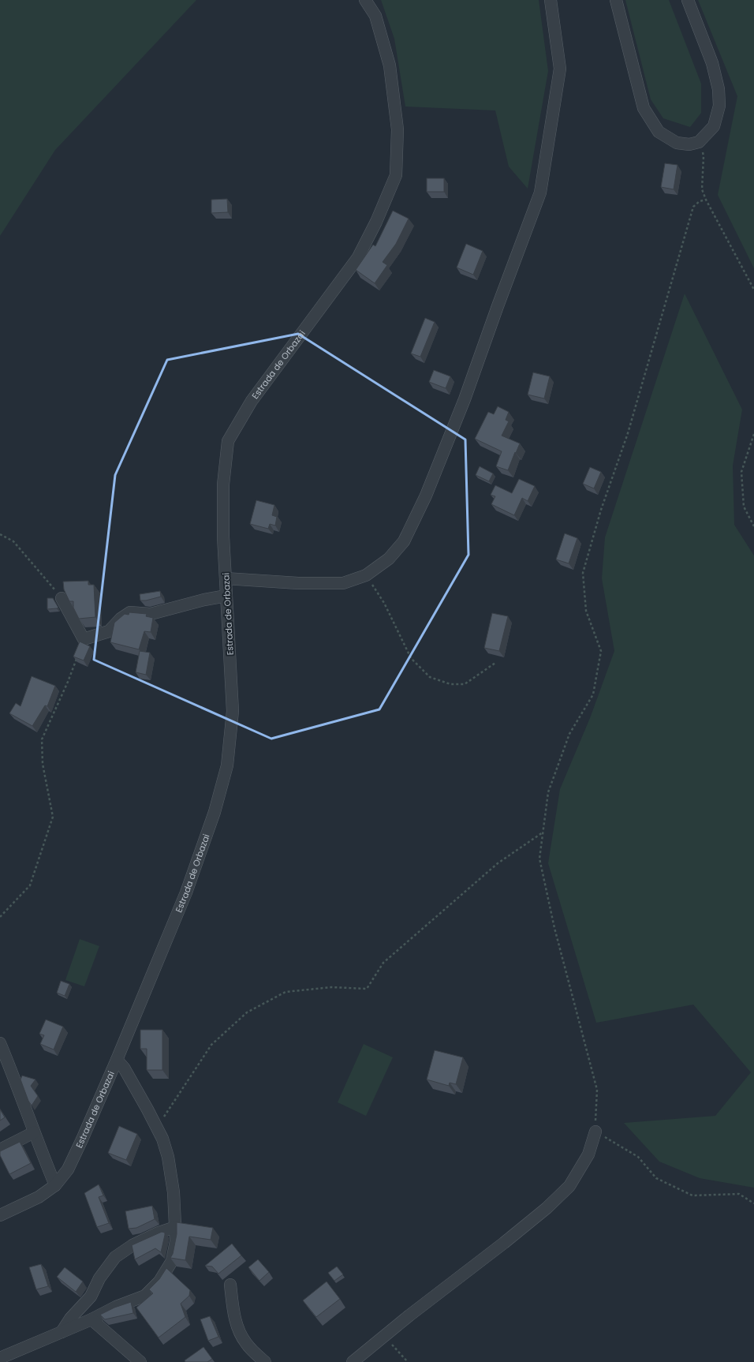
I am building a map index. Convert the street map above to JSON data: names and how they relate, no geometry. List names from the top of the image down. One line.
{"streets":{"street":["Estrada de Orbazai"]}}
